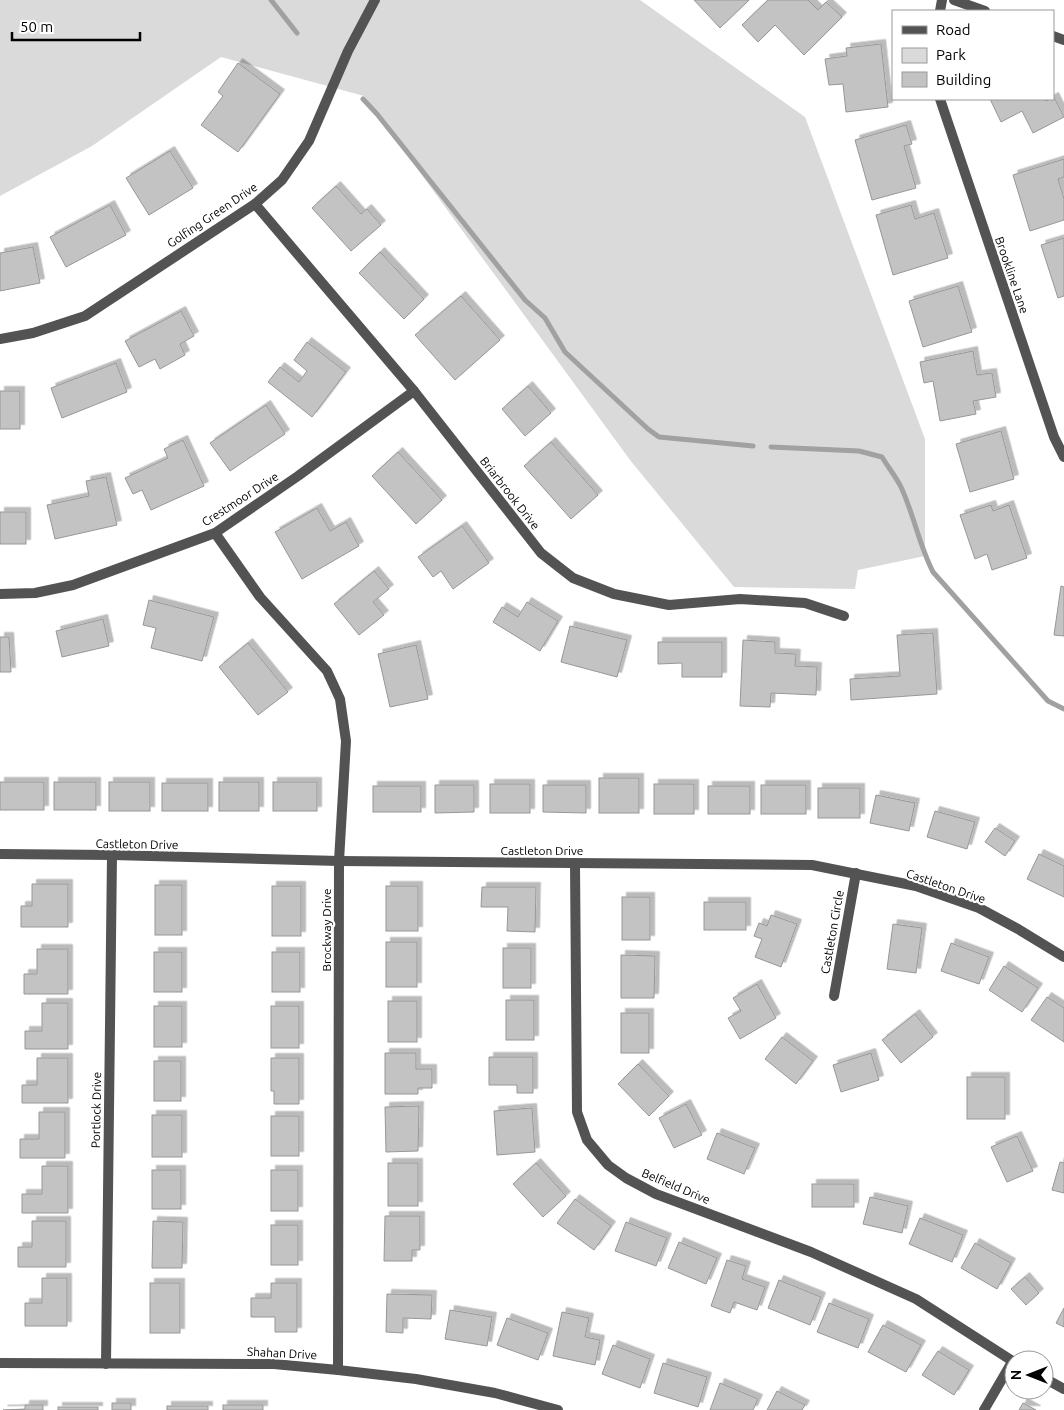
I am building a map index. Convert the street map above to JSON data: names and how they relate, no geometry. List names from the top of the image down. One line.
{"streets":{"street":["Golfing Green Drive","Brookline Lane","Briarbrook Drive","Crestmoor Drive","Castleton Drive","Brockway Drive","Castleton Circle","Portlock Drive","Belfield Drive","Shahan Drive"]},"crossings":[["Golfing Green Drive","Briarbrook Drive"],["Briarbrook Drive","Crestmoor Drive"],["Crestmoor Drive","Brockway Drive"],["Castleton Drive","Brockway Drive"],["Castleton Drive","Castleton Circle"],["Castleton Drive","Portlock Drive"],["Castleton Drive","Belfield Drive"],["Brockway Drive","Shahan Drive"],["Portlock Drive","Shahan Drive"]],"legend":["Road","Park","Building"],"scale_bar":"50 m","north":"left"}
